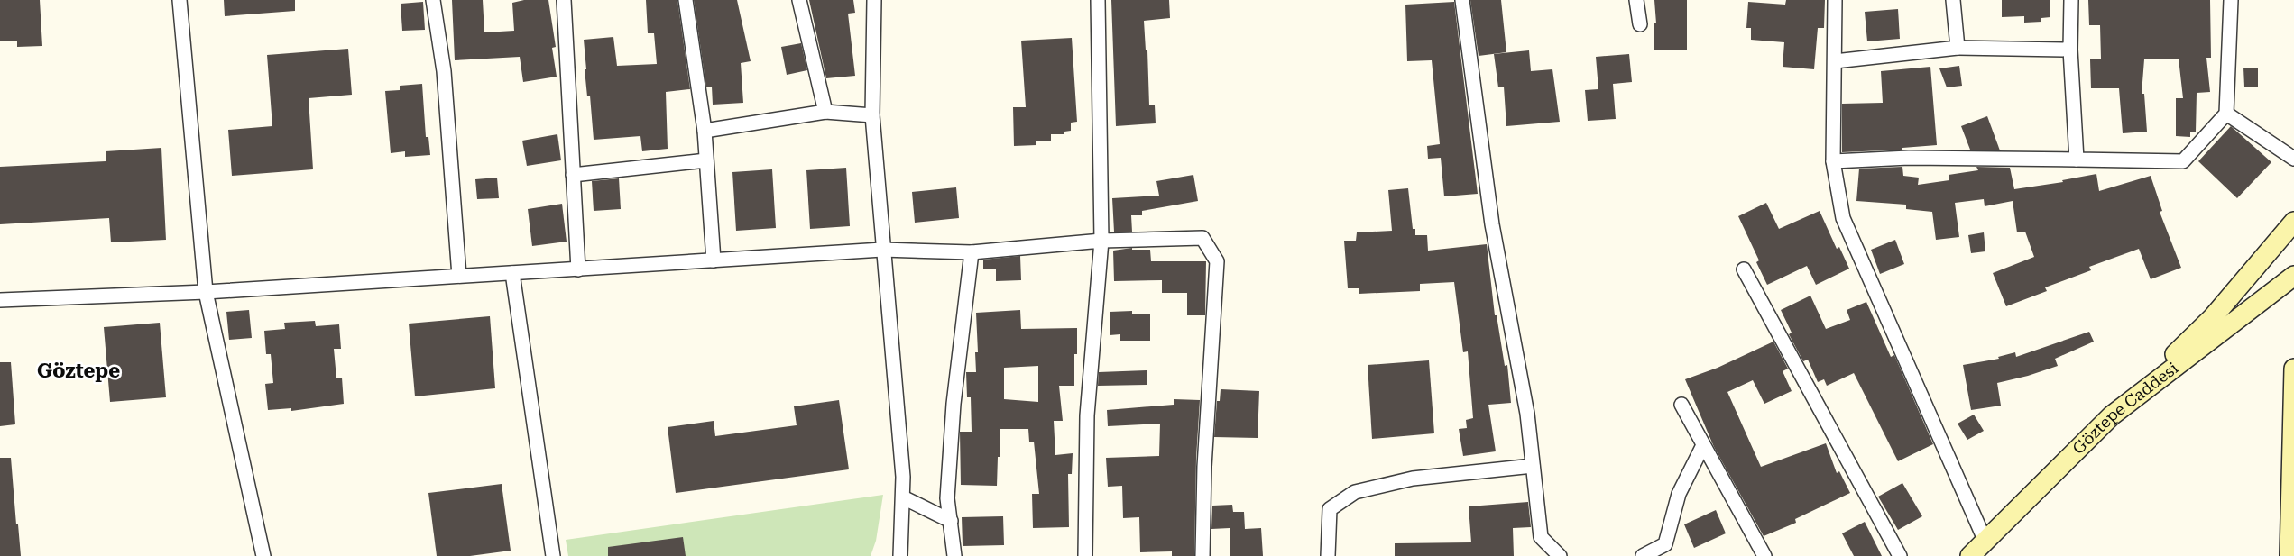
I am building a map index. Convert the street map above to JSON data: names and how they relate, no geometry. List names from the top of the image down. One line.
{"streets":{"street":["Göztepe Caddesi"]},"districts":["Göztepe"]}
